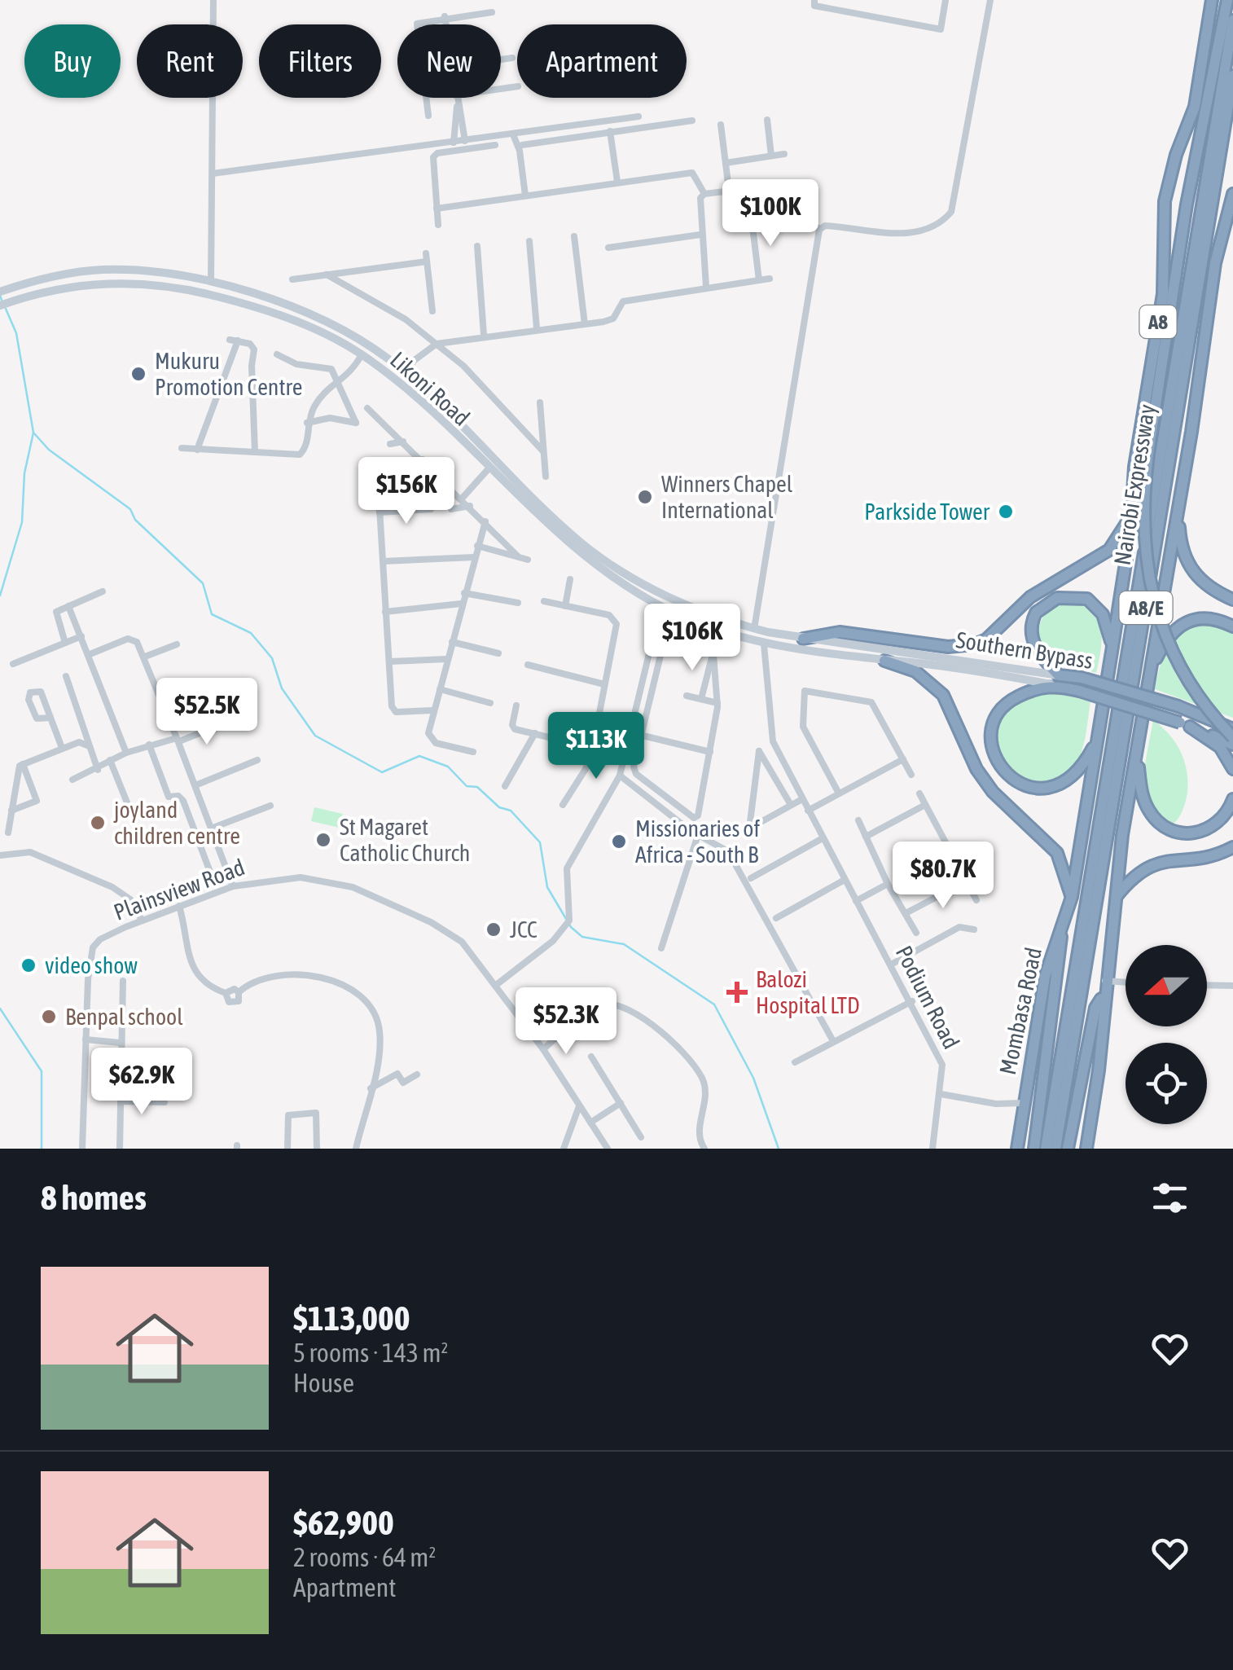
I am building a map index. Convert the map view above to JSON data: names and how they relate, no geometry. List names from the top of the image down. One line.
{"streets":{"highway":["A8","Nairobi Expressway","A8/E","Southern Bypass","Mombasa Road"],"main road":["Likoni Road"],"street":["Plainsview Road","Podium Road"]},"crossings":[["A8","Mombasa Road"],["Likoni Road","Southern Bypass"],["Likoni Road","Podium Road"]],"places":{"other":["Mukuru Promotion Centre","Winners Chapel International","Parkside Tower","joyland children centre","St Magaret Catholic Church","Missionaries of Africa - South B","JCC","video show","Benpal school"],"health":["Balozi Hospital LTD"]},"north":"left","page":{"chip":["Buy","Rent","Filters","New","Apartment"],"price":["$100K","$156K","$106K","$52.5K","$113K","$80.7K","$52.3K","$62.9K"],"heading":"8 homes","list":[{"name":"$113,000","note":"5 rooms · 143 m² · House"},{"name":"$62,900","note":"2 rooms · 64 m² · Apartment"}]}}
